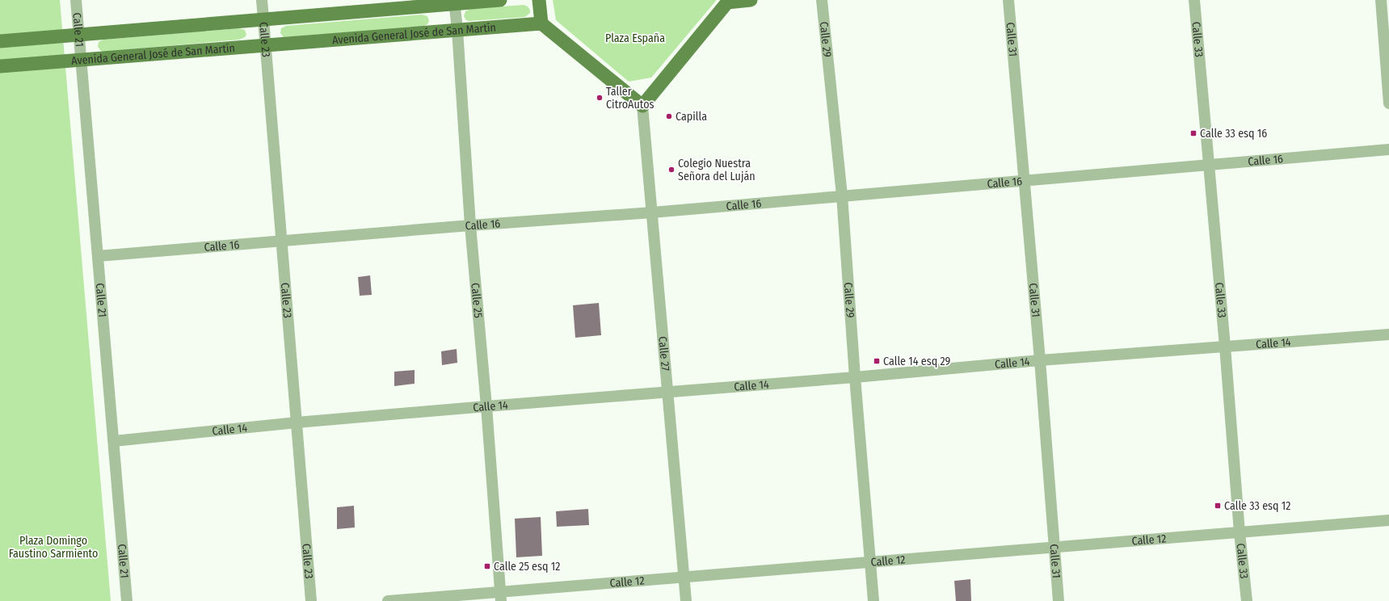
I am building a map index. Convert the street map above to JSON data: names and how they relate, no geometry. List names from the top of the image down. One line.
{"streets":{"main road":["Avenida General José de San Martín"],"street":["Calle 21","Calle 23","Calle 29","Calle 31","Calle 33","Calle 16","Calle 25","Calle 14","Calle 27","Calle 12"]},"crossings":[["Calle 21","Avenida General José de San Martín"],["Calle 21","Calle 16"],["Calle 21","Calle 14"],["Avenida General José de San Martín","Calle 23"],["Avenida General José de San Martín","Calle 25"],["Calle 23","Calle 16"],["Calle 23","Calle 14"],["Calle 29","Calle 16"],["Calle 29","Calle 14"],["Calle 29","Calle 12"],["Calle 31","Calle 16"],["Calle 31","Calle 14"],["Calle 31","Calle 12"],["Calle 33","Calle 16"],["Calle 33","Calle 14"],["Calle 33","Calle 12"],["Calle 16","Calle 25"],["Calle 16","Calle 27"],["Calle 25","Calle 14"],["Calle 25","Calle 12"],["Calle 14","Calle 27"],["Calle 27","Calle 12"]],"parks":["Plaza España","Plaza Domingo Faustino Sarmiento"],"places":{"other":["Taller CitroAutos","Capilla","Colegio Nuestra Señora del Luján"],"transit":["Calle 33 esq 16","Calle 14 esq 29","Calle 33 esq 12","Calle 25 esq 12"]}}
